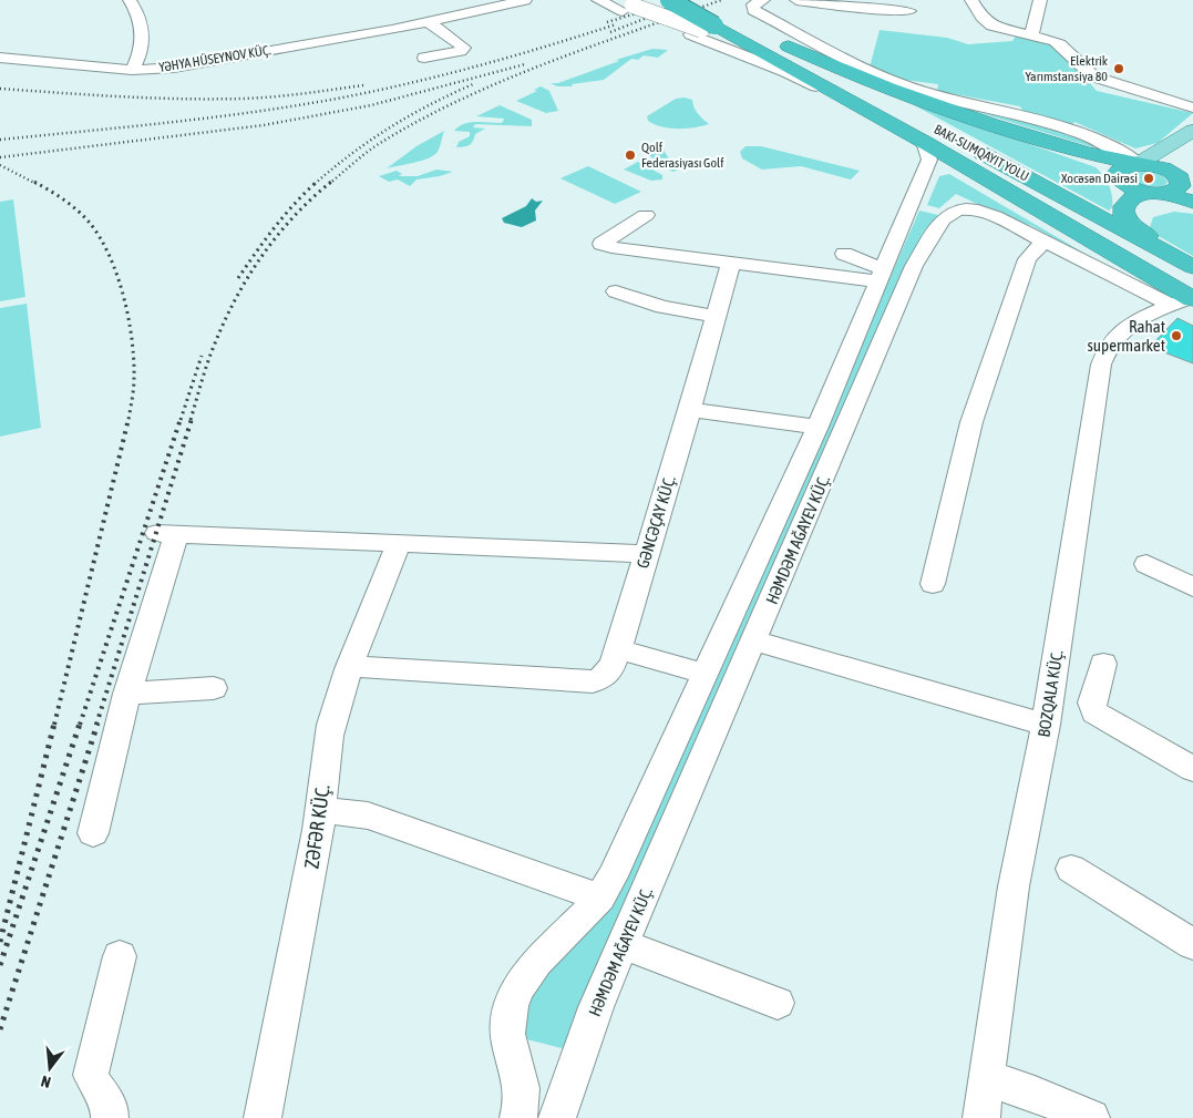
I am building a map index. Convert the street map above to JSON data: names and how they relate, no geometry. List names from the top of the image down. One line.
{"streets":{"street":["YƏHYA HÜSEYNOV KÜÇ.","GƏNCƏÇAY KÜÇ.","HƏMDƏM AĞAYEV KÜÇ.","BOZQALA KÜÇ.","ZƏFƏR KÜÇ."]},"crossings":[["GƏNCƏÇAY KÜÇ.","ZƏFƏR KÜÇ."]],"places":["Elektrik Yarımstansiya 80","Qolf Federasiyası Golf","Xocəsən Dairəsi","Rahat supermarket"],"north":"bottom"}
